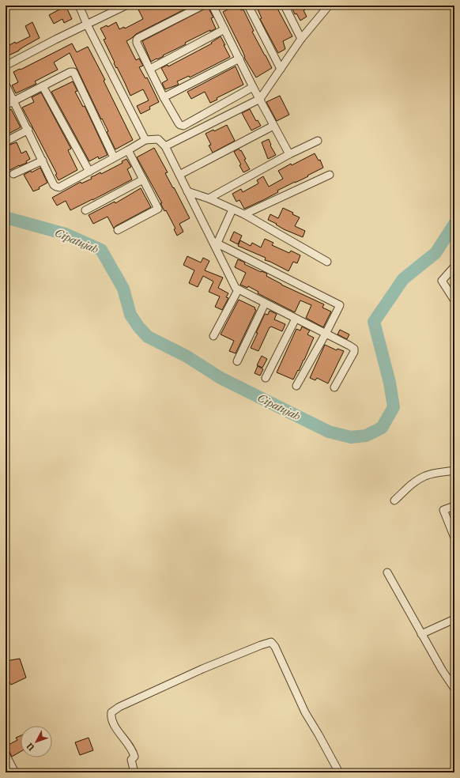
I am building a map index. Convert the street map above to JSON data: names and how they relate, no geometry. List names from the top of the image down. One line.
{"water":["Cipatujah"],"north":"bottom left"}
